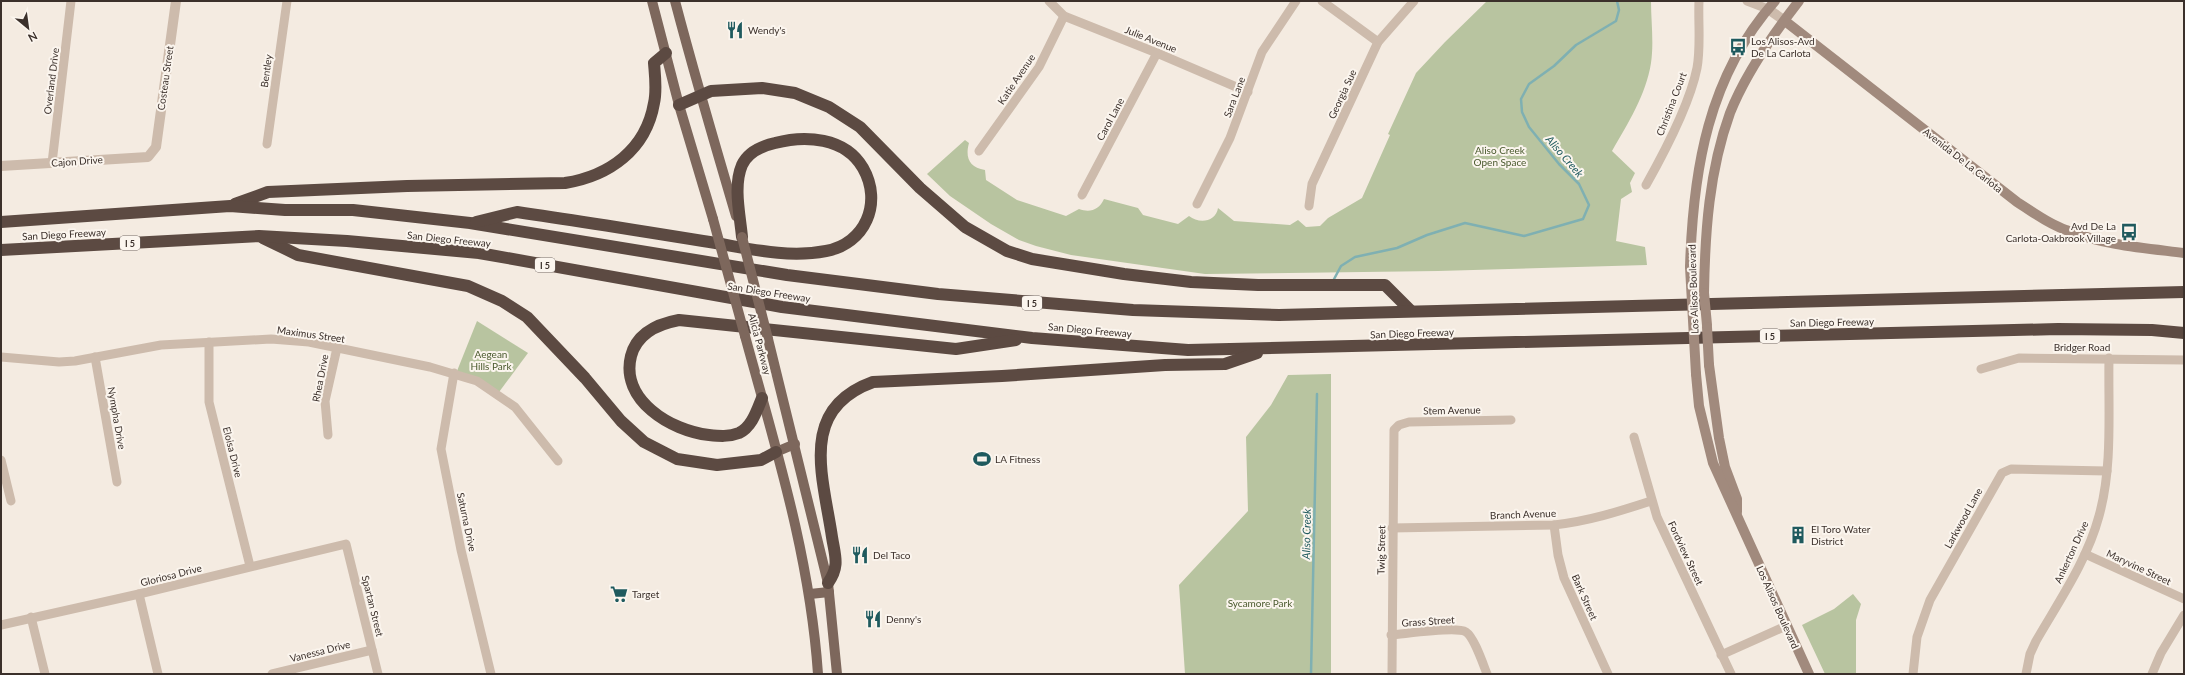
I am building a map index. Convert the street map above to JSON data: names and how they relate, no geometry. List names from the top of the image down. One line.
{"streets":{"highway":["San Diego Freeway","I 5"],"main road":["Avenida De La Carlota","Los Alisos Boulevard","Alicia Parkway"],"street":["Julie Avenue","Bentley","Costeau Street","Katie Avenue","Overland Drive","Georgia Sue","Sara Lane","Christina Court","Carol Lane","Cajon Drive","Maximus Street","Bridger Road","Rhea Drive","Stem Avenue","Nympha Drive","Eloisa Drive","Branch Avenue","Larkwood Lane","Saturna Drive","Twig Street","Ankerton Drive","Fordview Street","Maryvine Street","Gloriosa Drive","Bark Street","Spartan Street","Grass Street","Vanessa Drive"]},"crossings":[["Julie Avenue","Katie Avenue"],["Julie Avenue","Sara Lane"],["Julie Avenue","Carol Lane"],["Costeau Street","Cajon Drive"],["Overland Drive","Cajon Drive"],["Avenida De La Carlota","Los Alisos Boulevard"],["Maximus Street","Rhea Drive"],["Maximus Street","Nympha Drive"],["Maximus Street","Eloisa Drive"],["Maximus Street","Saturna Drive"],["Bridger Road","Ankerton Drive"],["Stem Avenue","Twig Street"],["Eloisa Drive","Gloriosa Drive"],["Branch Avenue","Twig Street"],["Branch Avenue","Fordview Street"],["Branch Avenue","Bark Street"],["Larkwood Lane","Ankerton Drive"],["Twig Street","Grass Street"],["Ankerton Drive","Maryvine Street"],["Gloriosa Drive","Spartan Street"],["Spartan Street","Vanessa Drive"]],"water":["Aliso Creek"],"parks":["Aliso Creek Open Space","Aegean Hills Park","Sycamore Park"],"places":{"restaurant":["Wendy's","Del Taco","Denny's"],"bus stop":["Los Alisos-Avd De La Carlota","Avd De La Carlota-Oakbrook Village"],"sports":["LA Fitness"],"building":["El Toro Water District"],"supermarket":["Target"]},"north":"bottom right"}
